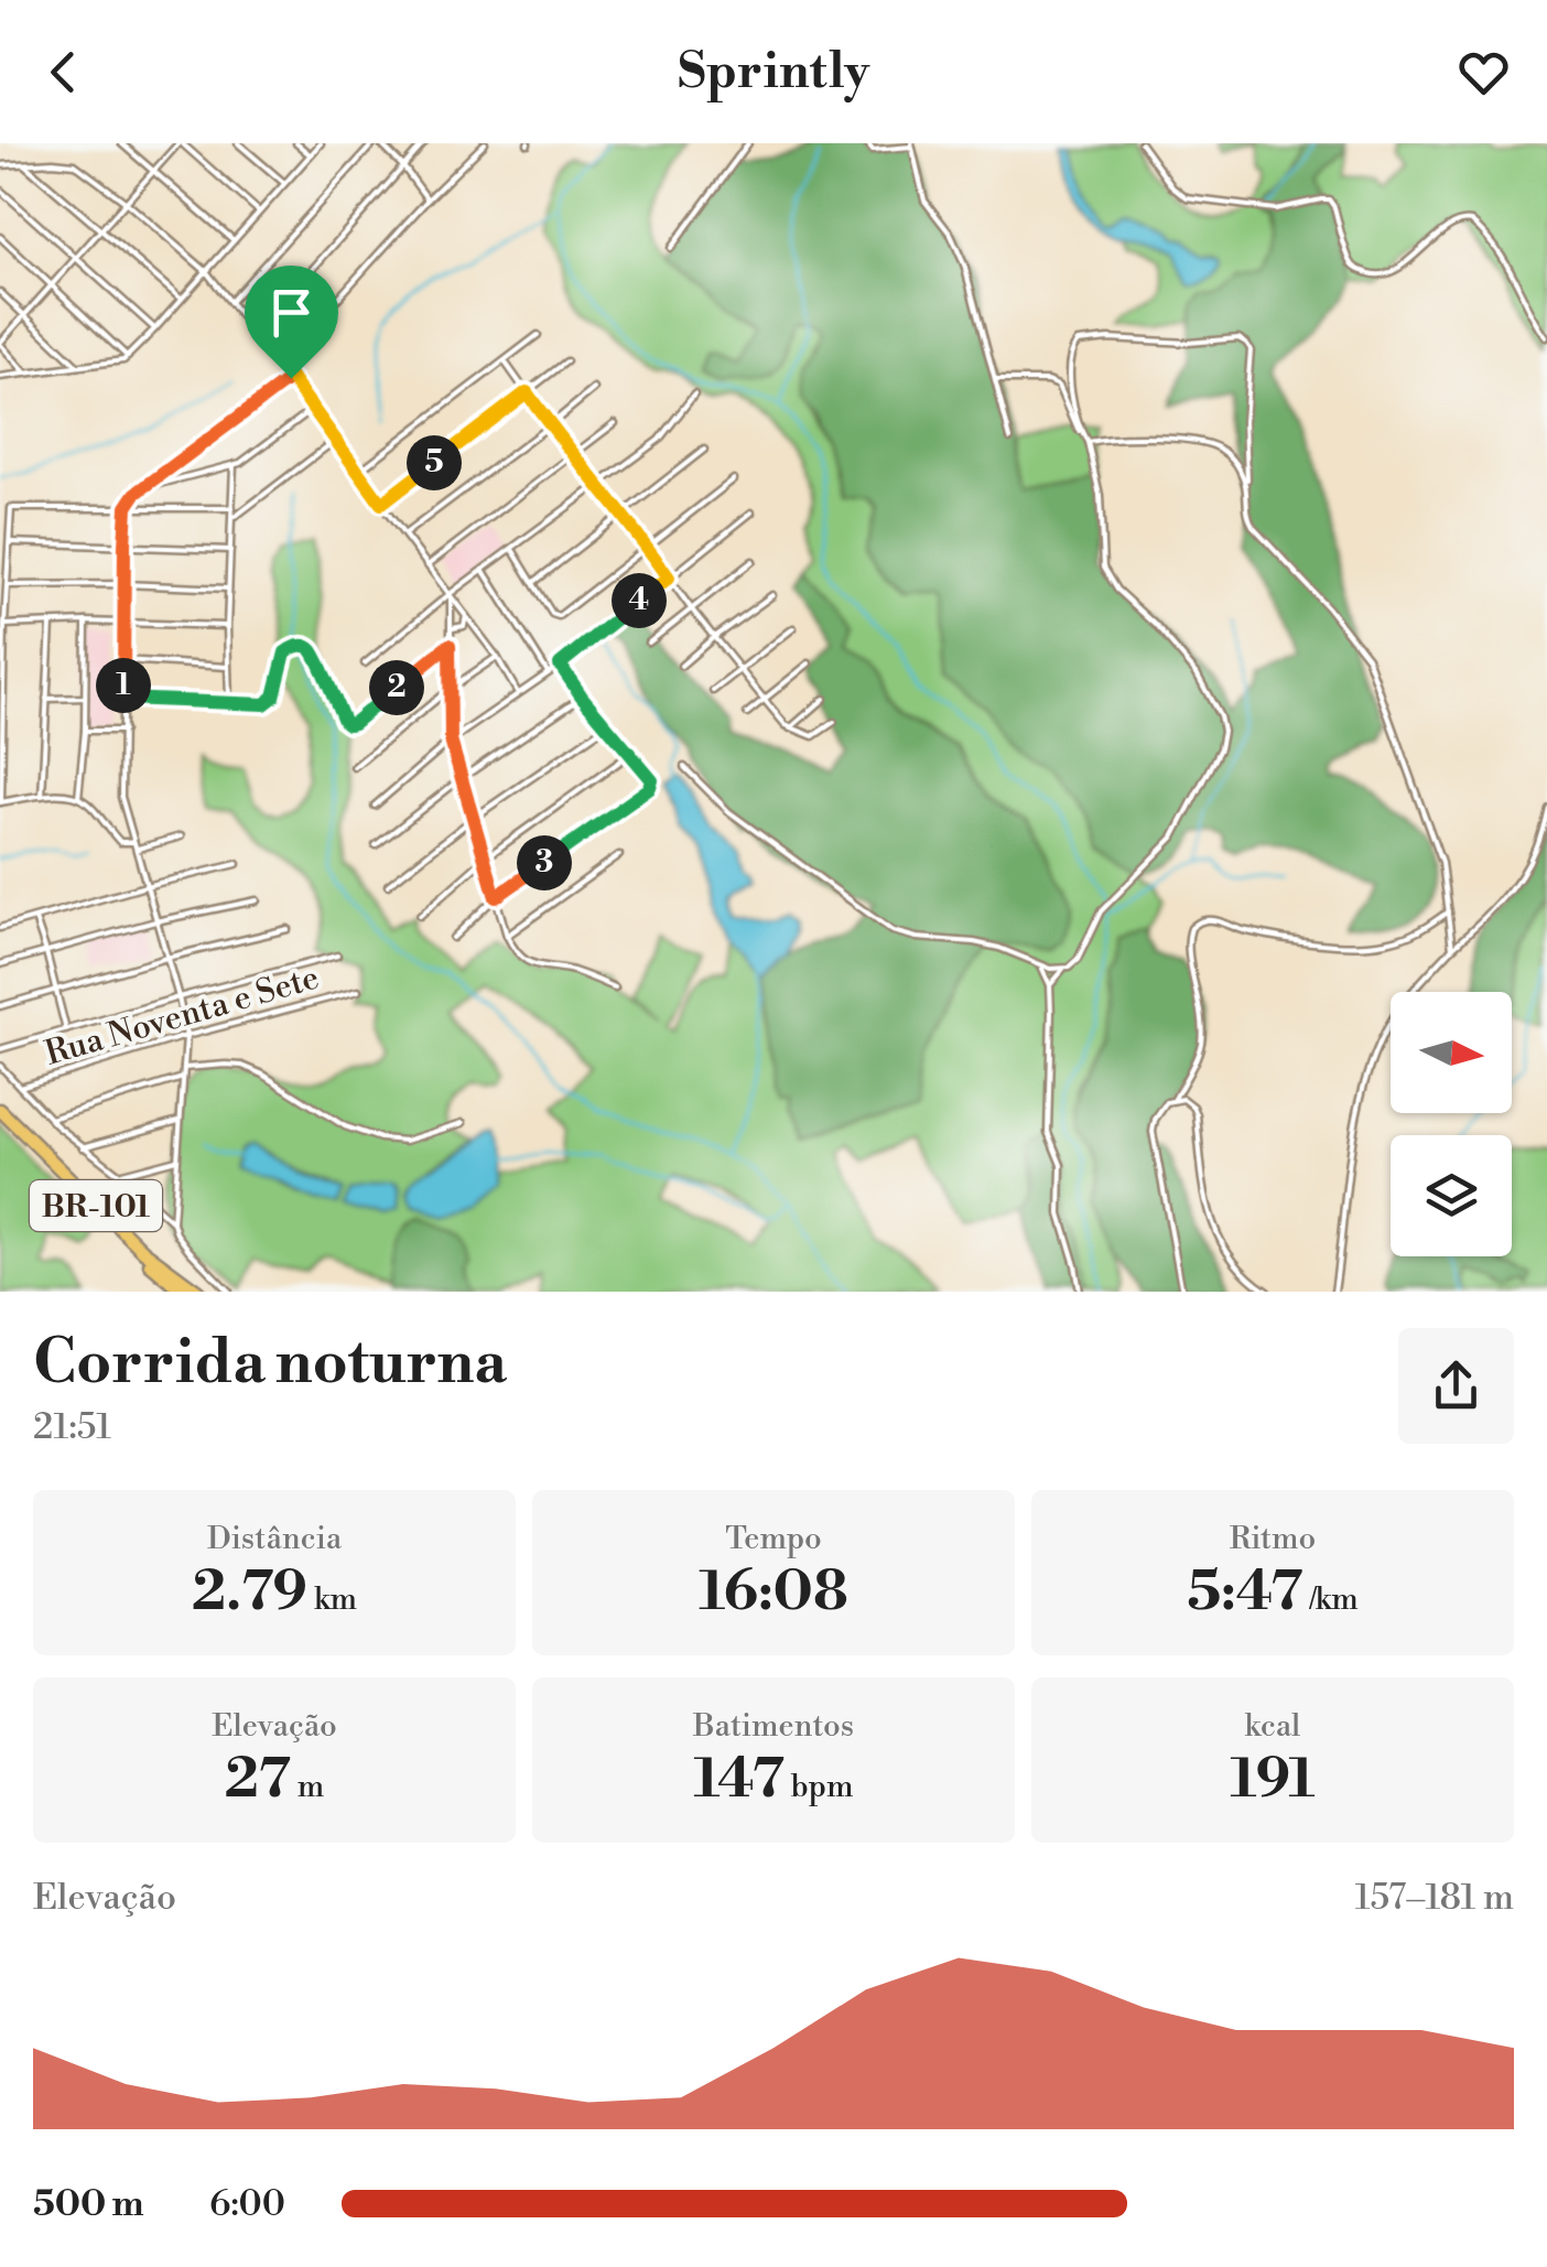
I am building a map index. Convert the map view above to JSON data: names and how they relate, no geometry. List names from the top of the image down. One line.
{"streets":{"highway":["BR-101"],"street":["Rua Noventa e Sete"]},"north":"right","page":{"header":"Sprintly","pins":["5","4","1","2","3"],"heading":["Corrida noturna","21:51"],"stats":[["Distância","2.79 km"],["Tempo","16:08"],["Ritmo","5:47 /km"],["Elevação","27 m"],["Batimentos","147 bpm"],["kcal","191"]],"chart":["Elevação","157–181 m"],"list":[{"name":"500 m","note":"6:00"}]}}
